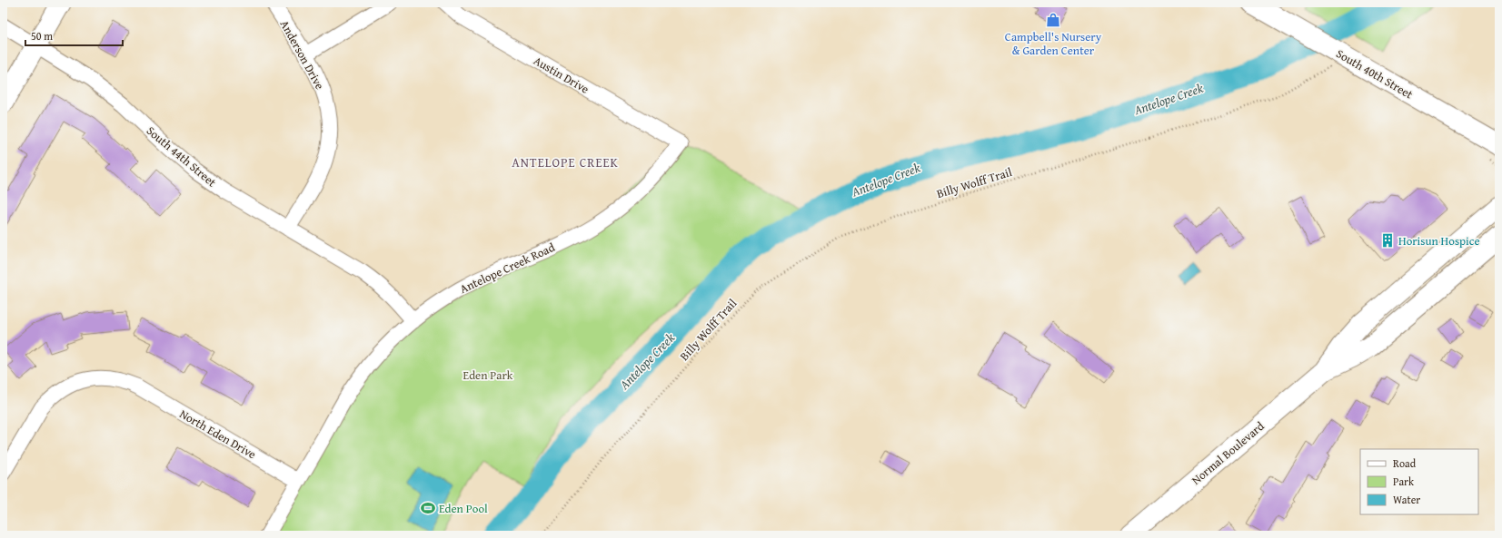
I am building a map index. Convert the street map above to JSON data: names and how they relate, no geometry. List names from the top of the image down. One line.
{"streets":{"main road":["South 40th Street","Normal Boulevard"],"street":["Anderson Drive","Austin Drive","South 44th Street","Antelope Creek Road","North Eden Drive"],"path":["Billy Wolff Trail"]},"crossings":[["Anderson Drive","South 44th Street"],["Austin Drive","Antelope Creek Road"],["South 44th Street","Antelope Creek Road"],["Antelope Creek Road","North Eden Drive"]],"districts":["ANTELOPE CREEK"],"water":["Antelope Creek"],"parks":["Eden Park"],"places":{"shop":["Campbell's Nursery & Garden Center"],"building":["Horisun Hospice"],"sports":["Eden Pool"]},"legend":["Road","Park","Water"],"scale_bar":"50 m"}
